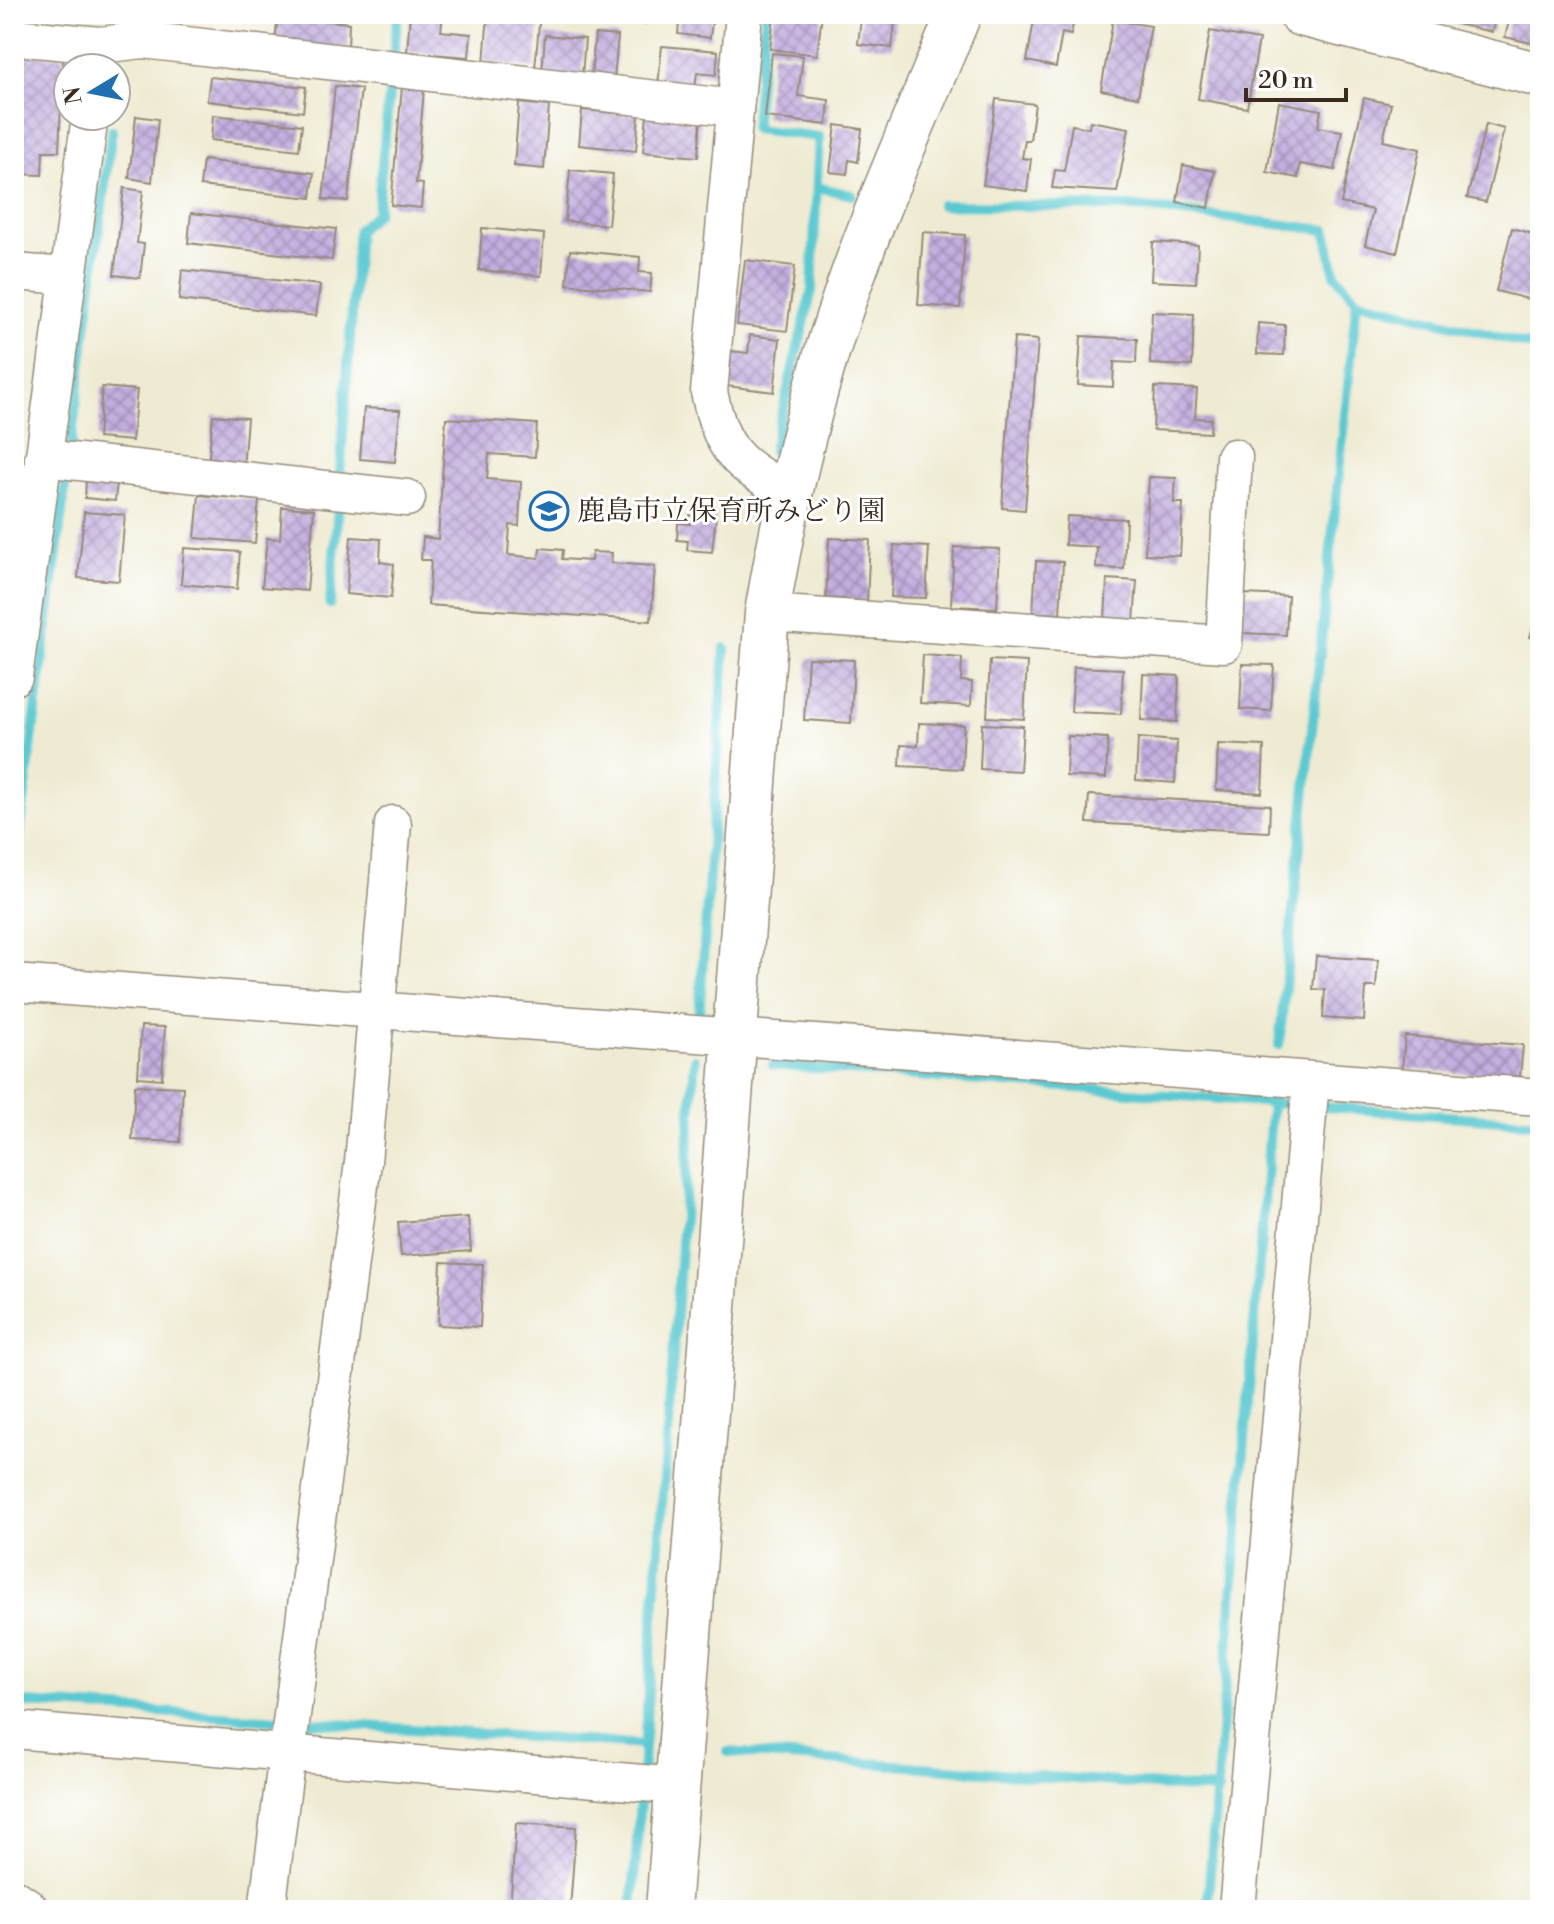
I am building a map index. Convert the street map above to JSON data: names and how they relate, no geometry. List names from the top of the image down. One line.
{"places":{"school or university":["鹿島市立保育所みどり園"]},"scale_bar":"20 m","north":"left"}
